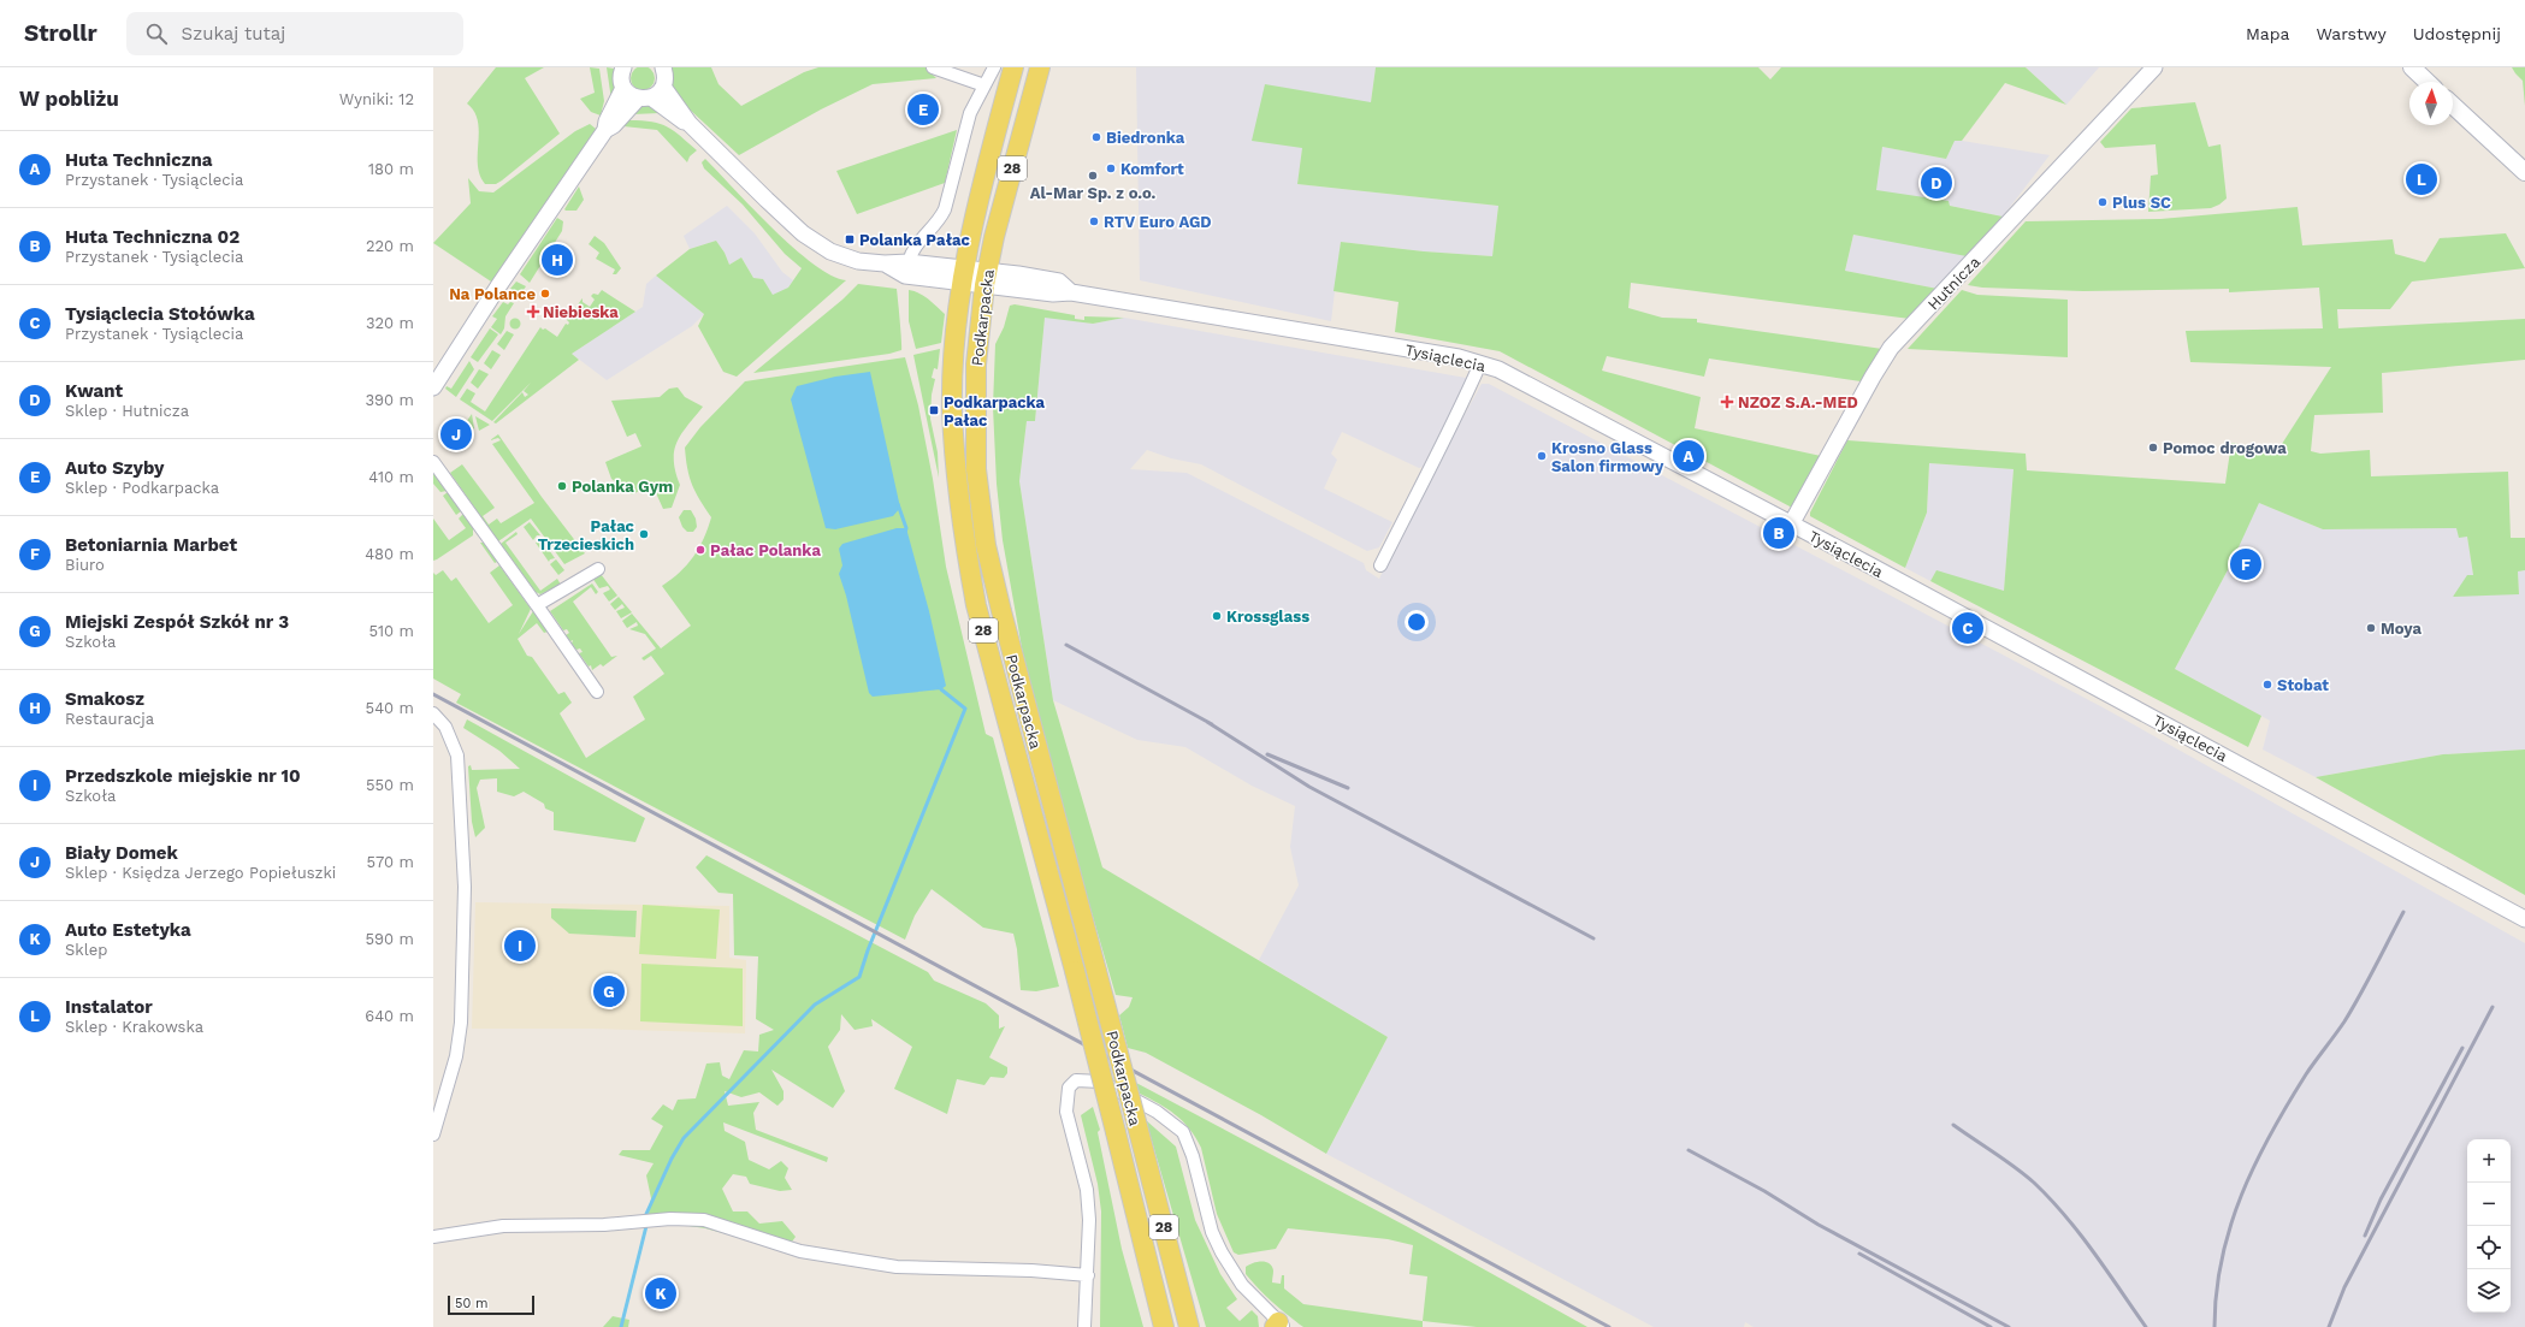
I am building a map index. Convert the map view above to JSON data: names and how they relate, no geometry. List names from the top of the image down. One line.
{"streets":{"main road":["28","Podkarpacka"],"street":["Hutnicza","Tysiąclecia"]},"crossings":[["Hutnicza","Tysiąclecia"],["Podkarpacka","Tysiąclecia"]],"places":{"other":["Biedronka","Komfort","Al-Mar Sp. z o.o.","Plus SC","RTV Euro AGD","Na Polance","Pomoc drogowa","Krosno Glass Salon firmowy","Polanka Gym","Pałac Trzecieskich","Pałac Polanka","Krossglass","Moya","Stobat"],"transit":["Polanka Pałac","Podkarpacka Pałac"],"health":["Niebieska","NZOZ S.A.-MED"]},"scale_bar":"50 m","north":"top","page":{"header":"Strollr","search":"Szukaj tutaj","nav":["Mapa","Warstwy","Udostępnij"],"heading":["W pobliżu","Wyniki: 12"],"pins":["E","L","D","H","J","A","B","F","C","I","G","K"],"list":[{"mark":"A","name":"Huta Techniczna","note":"Przystanek · Tysiąclecia","value":"180 m"},{"mark":"B","name":"Huta Techniczna 02","note":"Przystanek · Tysiąclecia","value":"220 m"},{"mark":"C","name":"Tysiąclecia Stołówka","note":"Przystanek · Tysiąclecia","value":"320 m"},{"mark":"D","name":"Kwant","note":"Sklep · Hutnicza","value":"390 m"},{"mark":"E","name":"Auto Szyby","note":"Sklep · Podkarpacka","value":"410 m"},{"mark":"F","name":"Betoniarnia Marbet","note":"Biuro","value":"480 m"},{"mark":"G","name":"Miejski Zespół Szkół nr 3","note":"Szkoła","value":"510 m"},{"mark":"H","name":"Smakosz","note":"Restauracja","value":"540 m"},{"mark":"I","name":"Przedszkole miejskie nr 10","note":"Szkoła","value":"550 m"},{"mark":"J","name":"Biały Domek","note":"Sklep · Księdza Jerzego Popiełuszki","value":"570 m"},{"mark":"K","name":"Auto Estetyka","note":"Sklep","value":"590 m"},{"mark":"L","name":"Instalator","note":"Sklep · Krakowska","value":"640 m"}],"map_buttons":["+","−"],"scale":"50 m"}}
